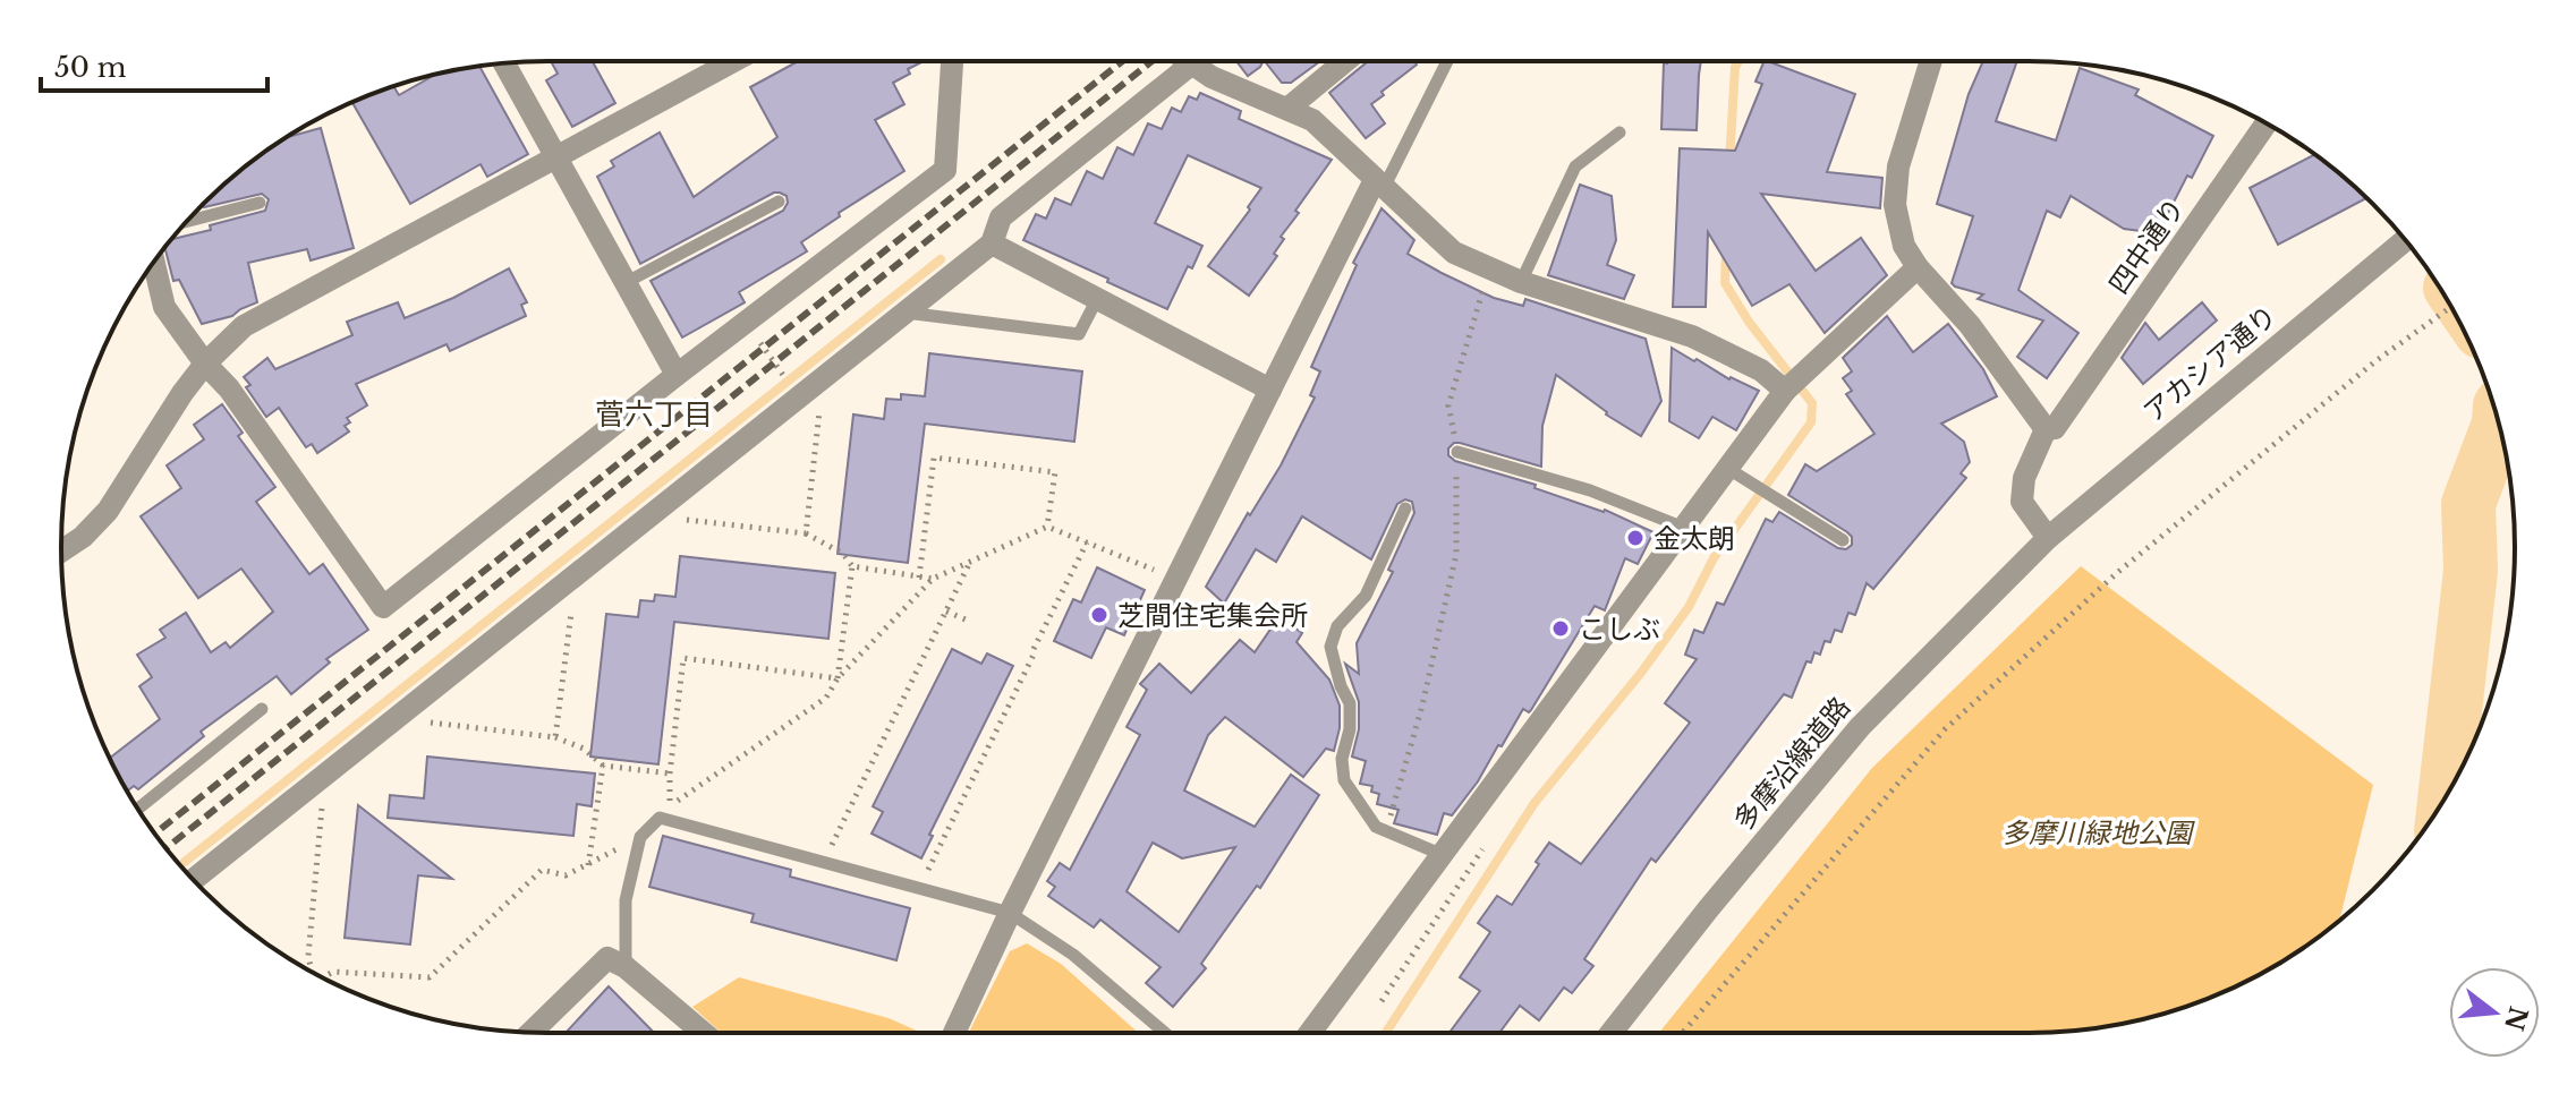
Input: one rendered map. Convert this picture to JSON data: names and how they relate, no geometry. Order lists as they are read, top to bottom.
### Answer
{
  "streets": {
    "street": ["四中通り", "アカシア通り", "多摩沿線道路"]
  },
  "crossings": [
    ["アカシア通り", "多摩沿線道路"]
  ],
  "districts": ["菅六丁目"],
  "parks": ["多摩川緑地公園"],
  "places": ["金太朗", "芝間住宅集会所", "こしぶ"],
  "scale_bar": "50 m",
  "north": "right"
}
